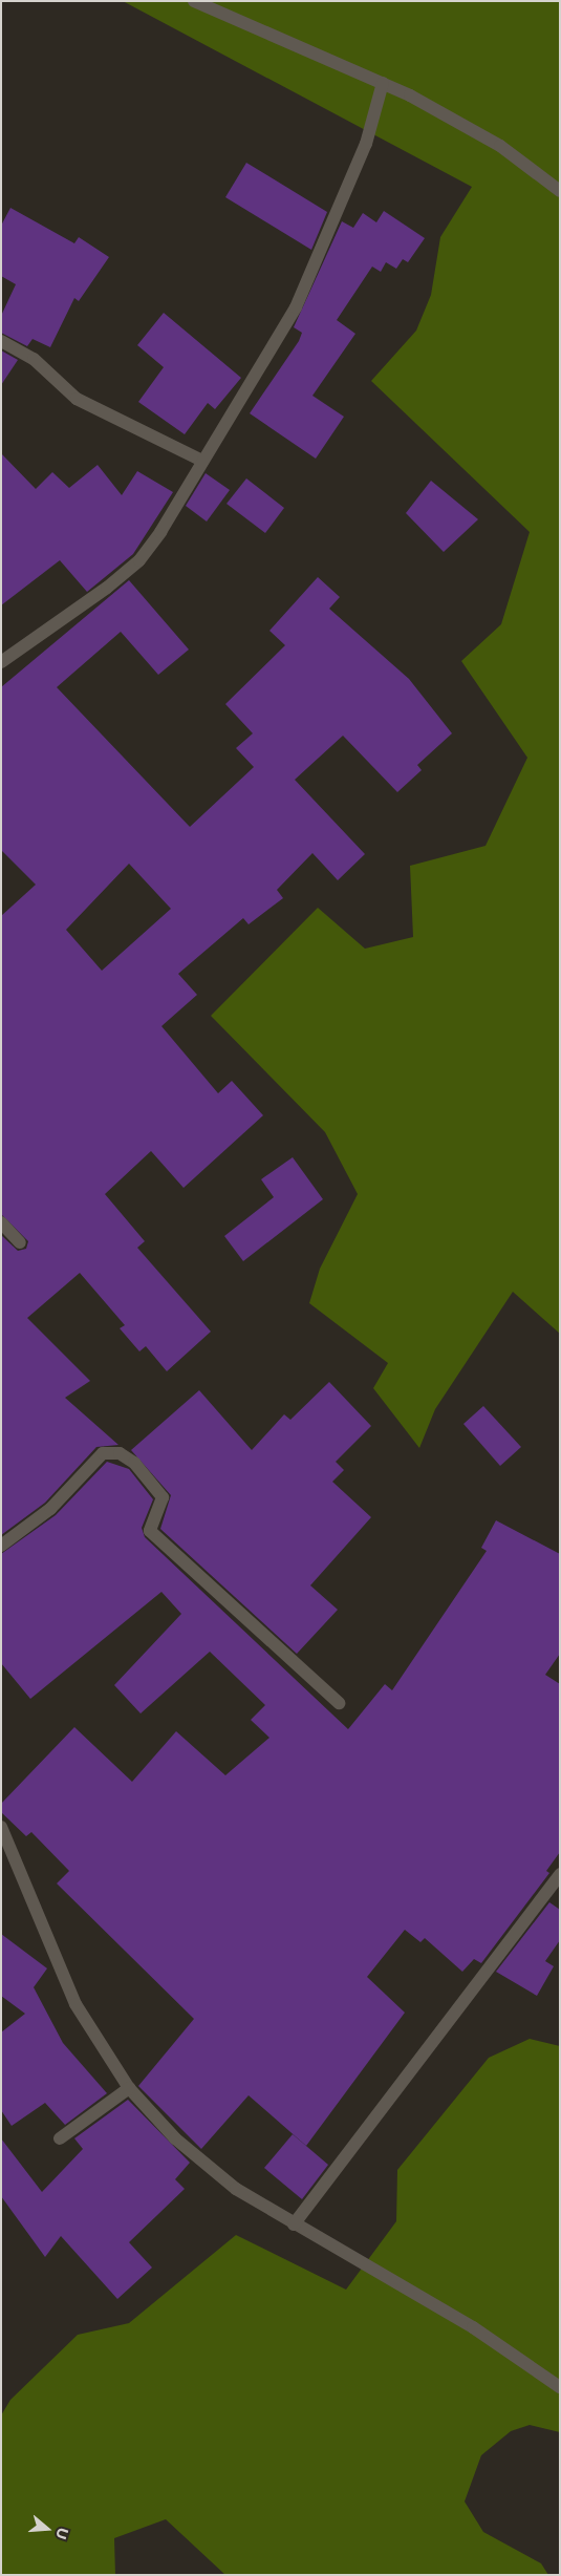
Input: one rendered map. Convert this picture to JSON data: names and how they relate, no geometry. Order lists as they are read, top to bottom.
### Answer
{
  "north": "right"
}
